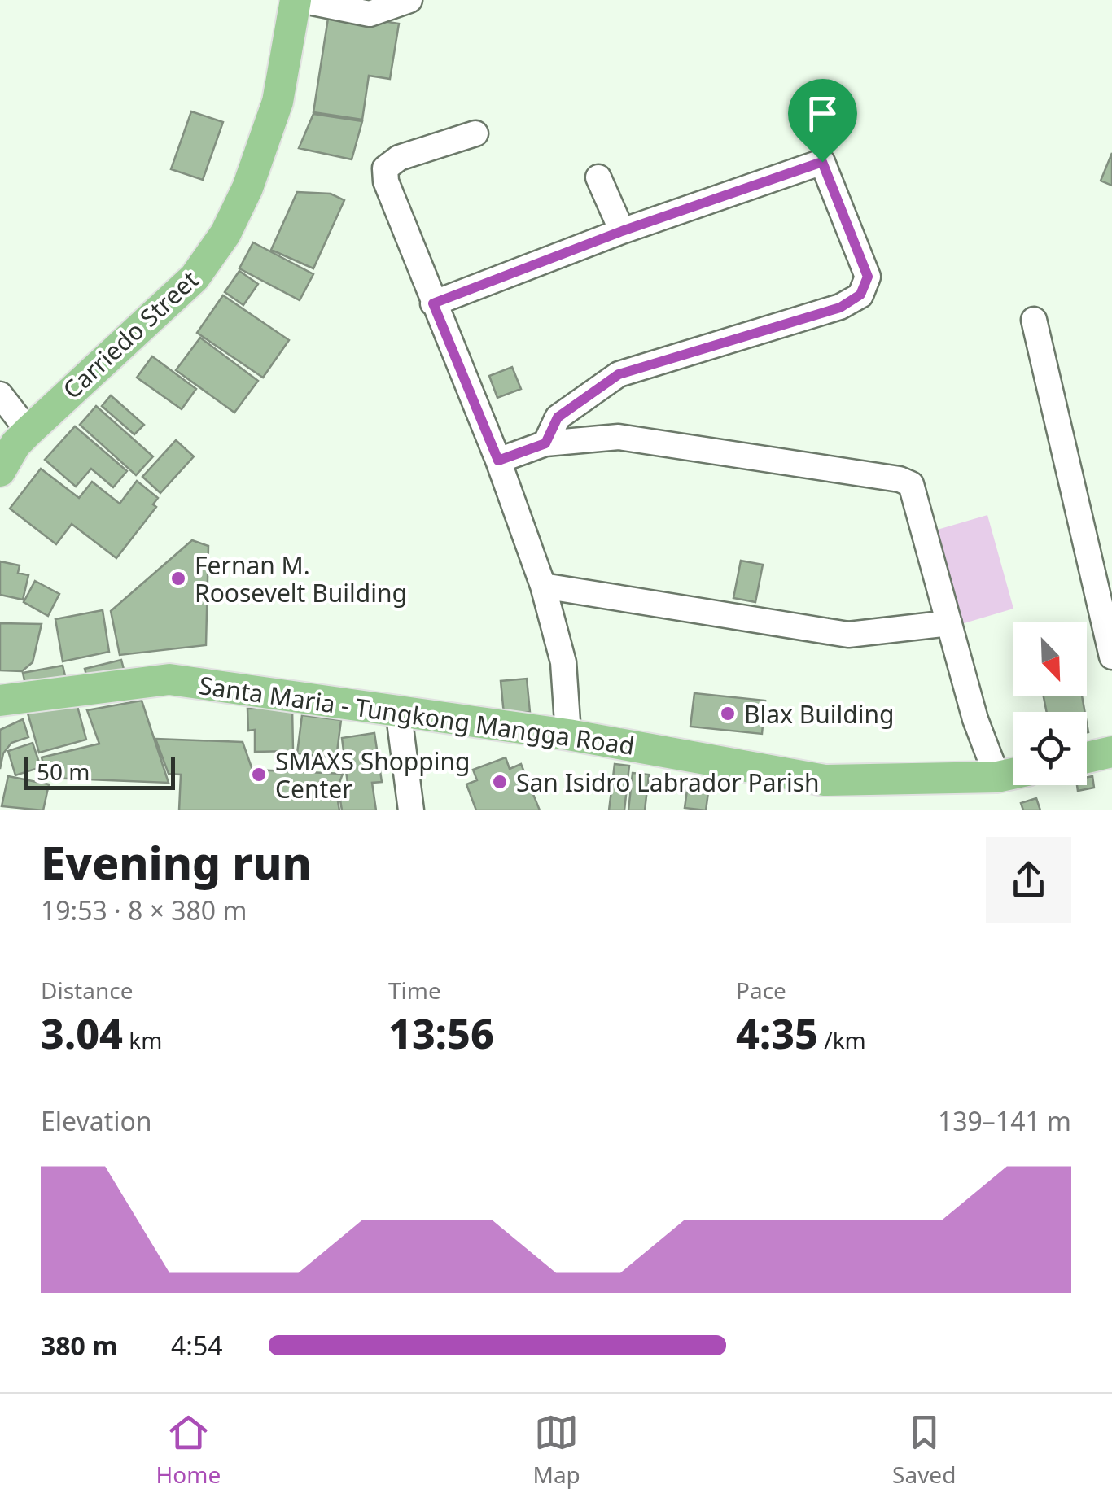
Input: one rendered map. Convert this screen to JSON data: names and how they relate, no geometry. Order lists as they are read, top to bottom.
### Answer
{
  "streets": {
    "main road": ["Carriedo Street", "Santa Maria - Tungkong Mangga Road"]
  },
  "places": [
    "Fernan M. Roosevelt Building",
    "Blax Building",
    "SMAXS Shopping Center",
    "San Isidro Labrador Parish"
  ],
  "scale_bar": "50 m",
  "north": "bottom right",
  "page": {
    "scale": "50 m",
    "heading": ["Evening run", "19:53 · 8 × 380 m"],
    "stats": [
      ["Distance", "3.04 km"],
      ["Time", "13:56"],
      ["Pace", "4:35 /km"]
    ],
    "chart": ["Elevation", "139–141 m"],
    "list": [
      {
        "name": "380 m",
        "note": "4:54"
      }
    ],
    "tabs": ["Home", "Map", "Saved"]
  }
}
